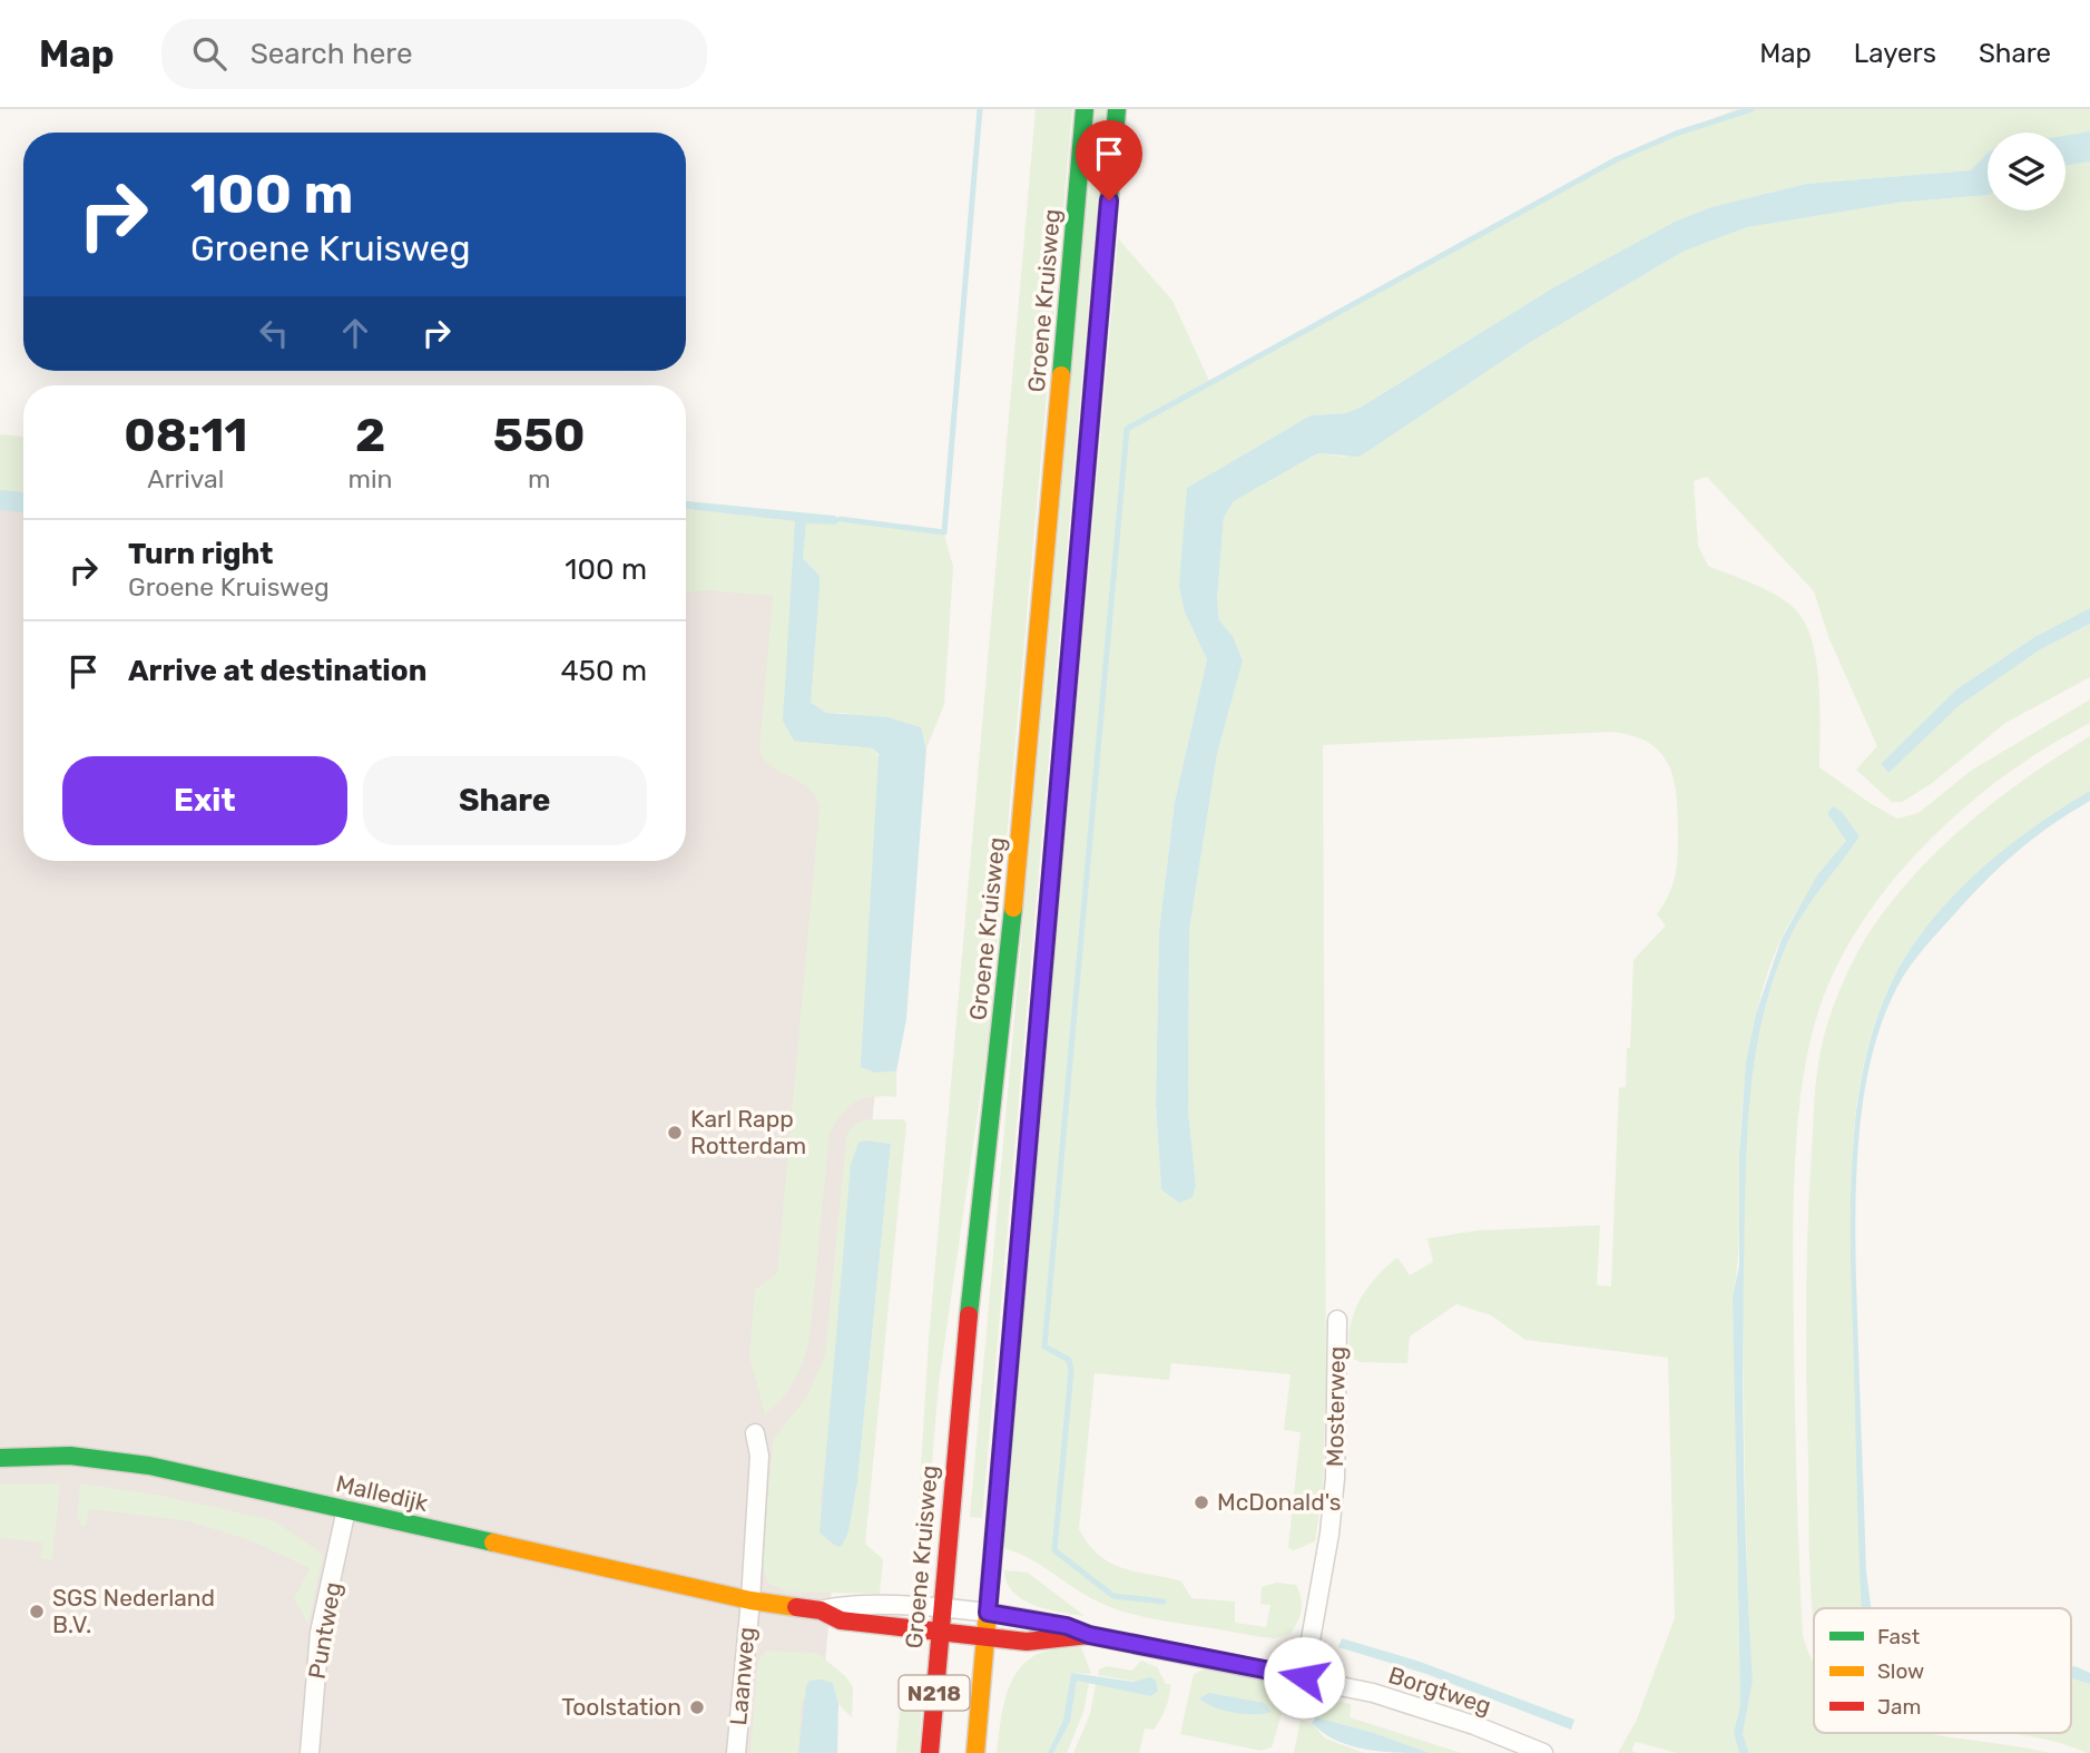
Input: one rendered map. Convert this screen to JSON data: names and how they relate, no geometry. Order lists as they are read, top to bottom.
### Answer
{
  "streets": {
    "main road": [
      "Groene Kruisweg",
      "Malledijk",
      "Borgtweg",
      "N218"
    ],
    "street": ["Mosterweg", "Puntweg", "Laanweg"]
  },
  "crossings": [
    ["Groene Kruisweg", "Malledijk"],
    ["Mosterweg", "Borgtweg"],
    ["Malledijk", "Puntweg"],
    ["Malledijk", "Laanweg"],
    ["Malledijk", "Borgtweg"],
    ["Malledijk", "N218"],
    ["Borgtweg", "N218"]
  ],
  "places": [
    "Karl Rapp Rotterdam",
    "McDonald's",
    "SGS Nederland B.V.",
    "Toolstation"
  ],
  "legend": ["Fast", "Slow", "Jam"],
  "page": {
    "header": "Map",
    "search": "Search here",
    "nav": ["Map", "Layers", "Share"],
    "turn": ["100 m", "Groene Kruisweg"],
    "eta": [
      "08:11",
      "Arrival",
      "2",
      "min",
      "550",
      "m"
    ],
    "list": [
      {
        "name": "Turn right",
        "note": "Groene Kruisweg",
        "value": "100 m"
      },
      {
        "name": "Arrive at destination",
        "value": "450 m"
      }
    ],
    "buttons": ["Exit", "Share"]
  }
}
